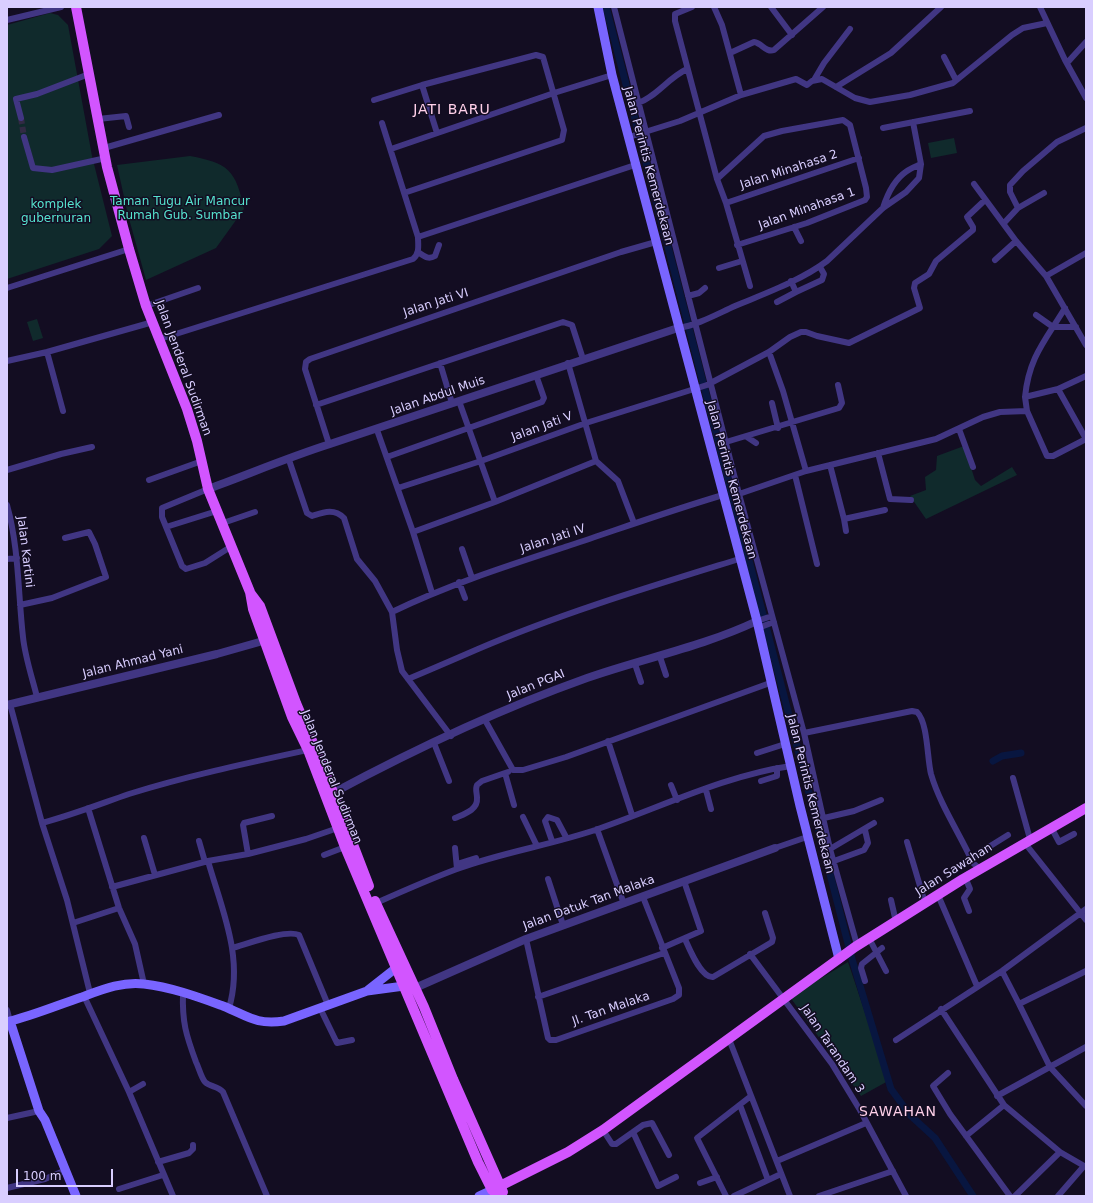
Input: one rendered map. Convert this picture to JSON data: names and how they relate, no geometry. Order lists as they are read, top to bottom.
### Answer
{
  "streets": {
    "main road": ["Jalan Perintis Kemerdekaan", "Jalan Jenderal Sudirman", "Jalan Sawahan"],
    "street": [
      "Jalan Minahasa 2",
      "Jalan Minahasa 1",
      "Jalan Jati VI",
      "Jalan Abdul Muis",
      "Jalan Jati V",
      "Jalan Jati IV",
      "Jalan Kartini",
      "Jalan Ahmad Yani",
      "Jalan PGAI",
      "Jalan Datuk Tan Malaka",
      "Jl. Tan Malaka",
      "Jalan Tarandam 3"
    ]
  },
  "crossings": [
    ["Jalan Perintis Kemerdekaan", "Jalan Jati VI"],
    ["Jalan Perintis Kemerdekaan", "Jalan Abdul Muis"],
    ["Jalan Perintis Kemerdekaan", "Jalan Jati V"],
    ["Jalan Perintis Kemerdekaan", "Jalan Jati IV"],
    ["Jalan Perintis Kemerdekaan", "Jalan PGAI"],
    ["Jalan Perintis Kemerdekaan", "Jalan Sawahan"],
    ["Jalan Minahasa 2", "Jalan Minahasa 1"],
    ["Jalan Jati VI", "Jalan Abdul Muis"],
    ["Jalan Jenderal Sudirman", "Jalan Abdul Muis"],
    ["Jalan Jenderal Sudirman", "Jalan Ahmad Yani"],
    ["Jalan Kartini", "Jalan Ahmad Yani"],
    ["Jalan Sawahan", "Jalan Tarandam 3"],
    ["Jalan Datuk Tan Malaka", "Jl. Tan Malaka"]
  ],
  "districts": ["JATI BARU", "SAWAHAN"],
  "parks": ["Taman Tugu Air Mancur Rumah Gub. Sumbar", "komplek gubernuran"],
  "scale_bar": "100 m"
}
